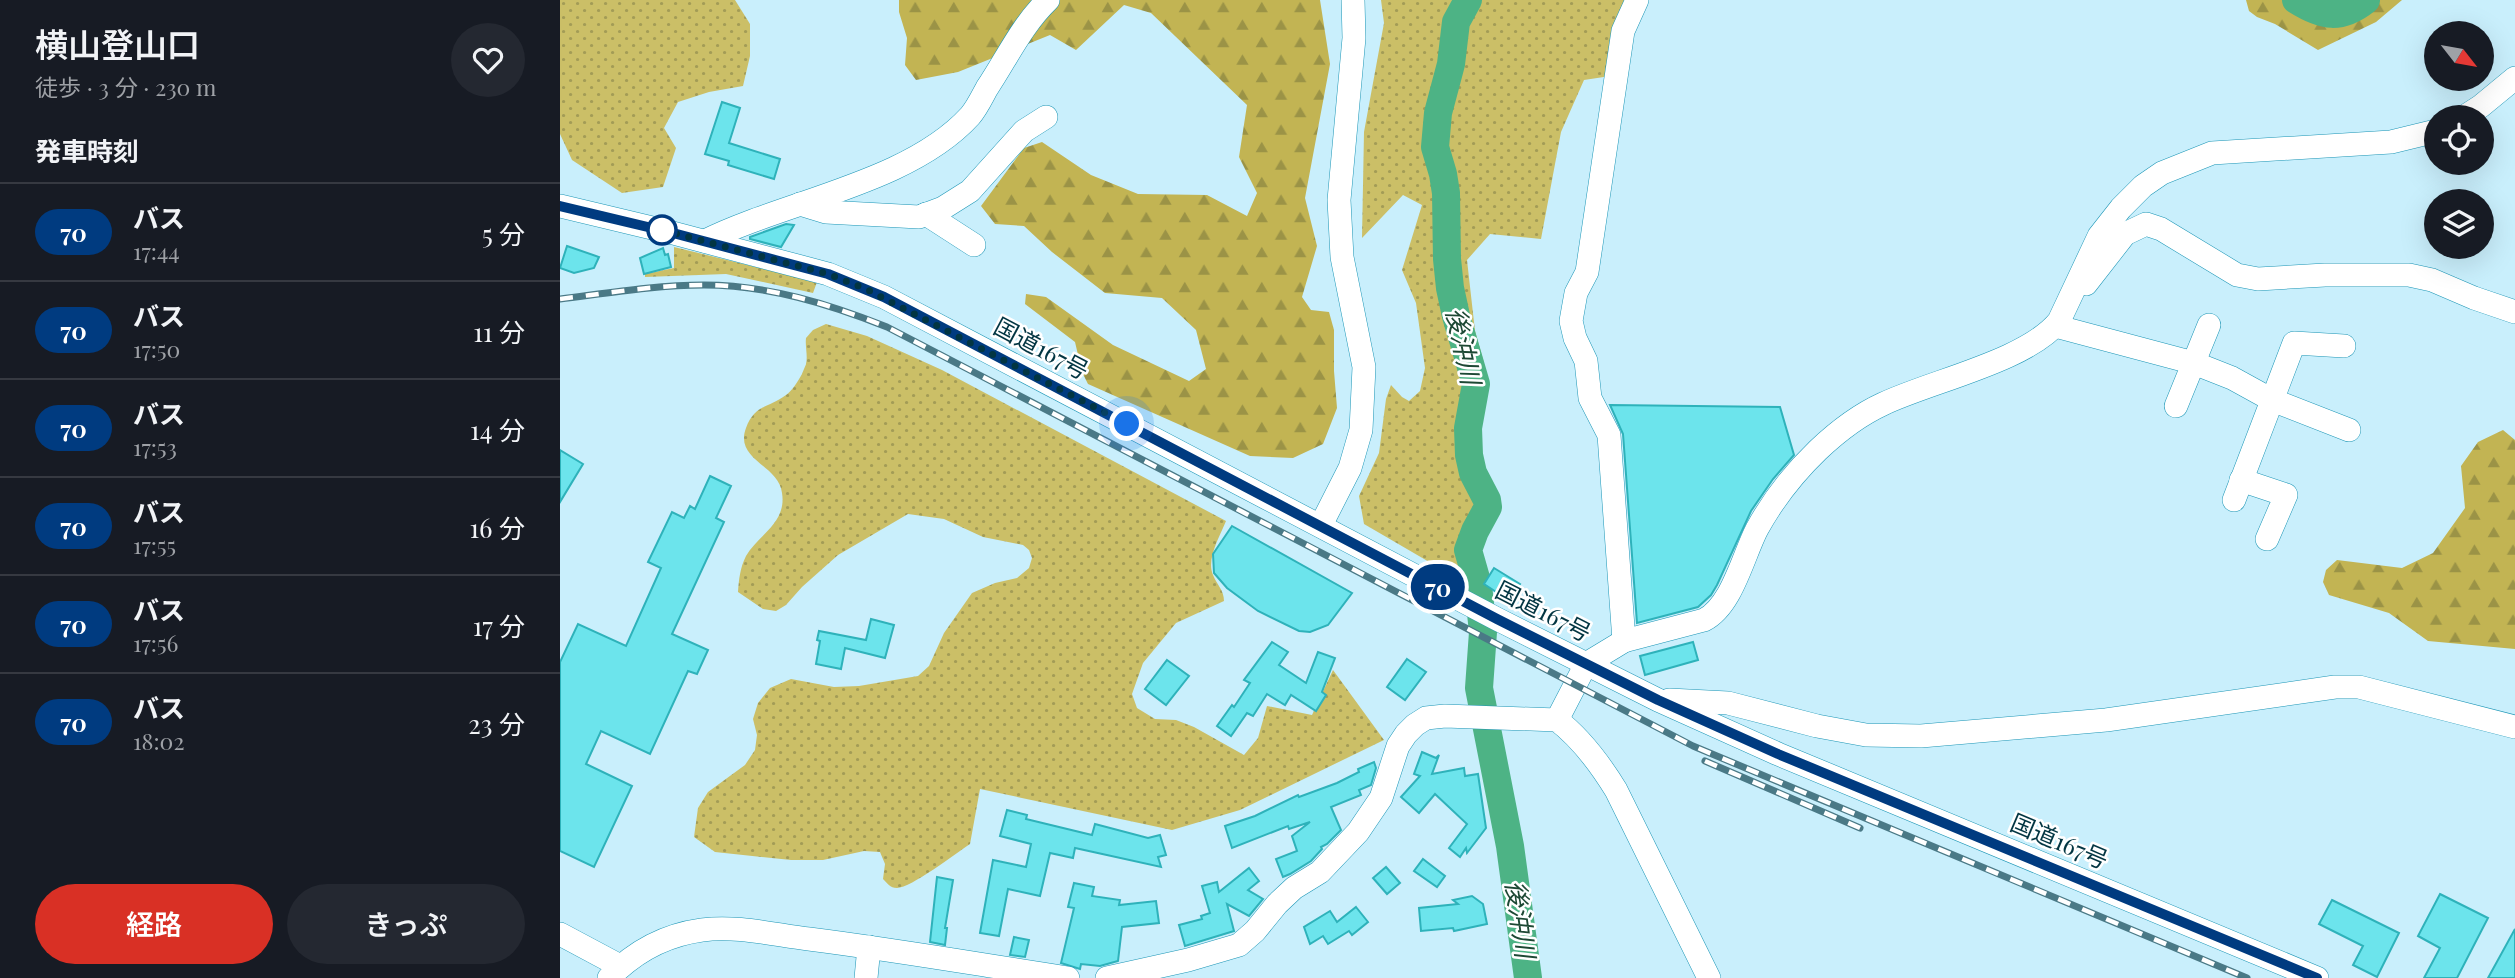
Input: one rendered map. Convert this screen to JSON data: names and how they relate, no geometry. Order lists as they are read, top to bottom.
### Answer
{
  "streets": {
    "street": ["国道167号"]
  },
  "water": ["後沖川"],
  "lines": ["bus line 70"],
  "north": "bottom right",
  "page": {
    "heading": [
      ["横山登山口", "徒歩 · 3 分 · 230 m"],
      "発車時刻"
    ],
    "on_map": "70",
    "list": [
      {
        "mark": "70",
        "name": "バス",
        "note": "17:44",
        "value": "5 分"
      },
      {
        "mark": "70",
        "name": "バス",
        "note": "17:50",
        "value": "11 分"
      },
      {
        "mark": "70",
        "name": "バス",
        "note": "17:53",
        "value": "14 分"
      },
      {
        "mark": "70",
        "name": "バス",
        "note": "17:55",
        "value": "16 分"
      },
      {
        "mark": "70",
        "name": "バス",
        "note": "17:56",
        "value": "17 分"
      },
      {
        "mark": "70",
        "name": "バス",
        "note": "18:02",
        "value": "23 分"
      }
    ],
    "buttons": ["経路", "きっぷ"]
  }
}
